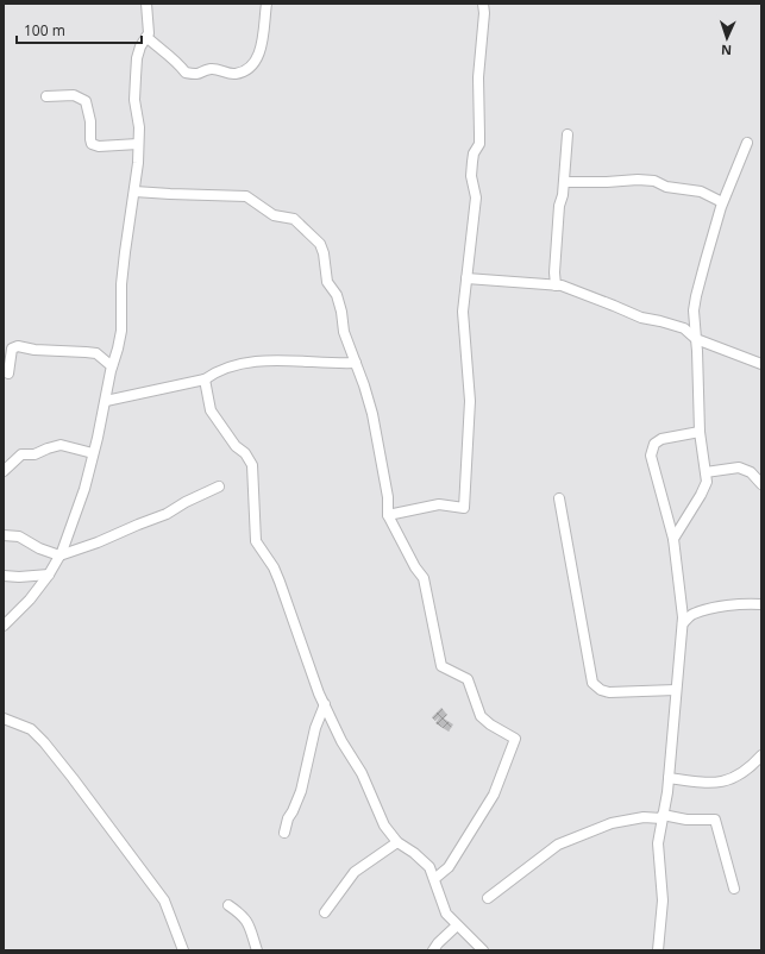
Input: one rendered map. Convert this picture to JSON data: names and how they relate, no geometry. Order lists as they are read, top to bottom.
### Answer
{
  "scale_bar": "100 m",
  "north": "bottom"
}
